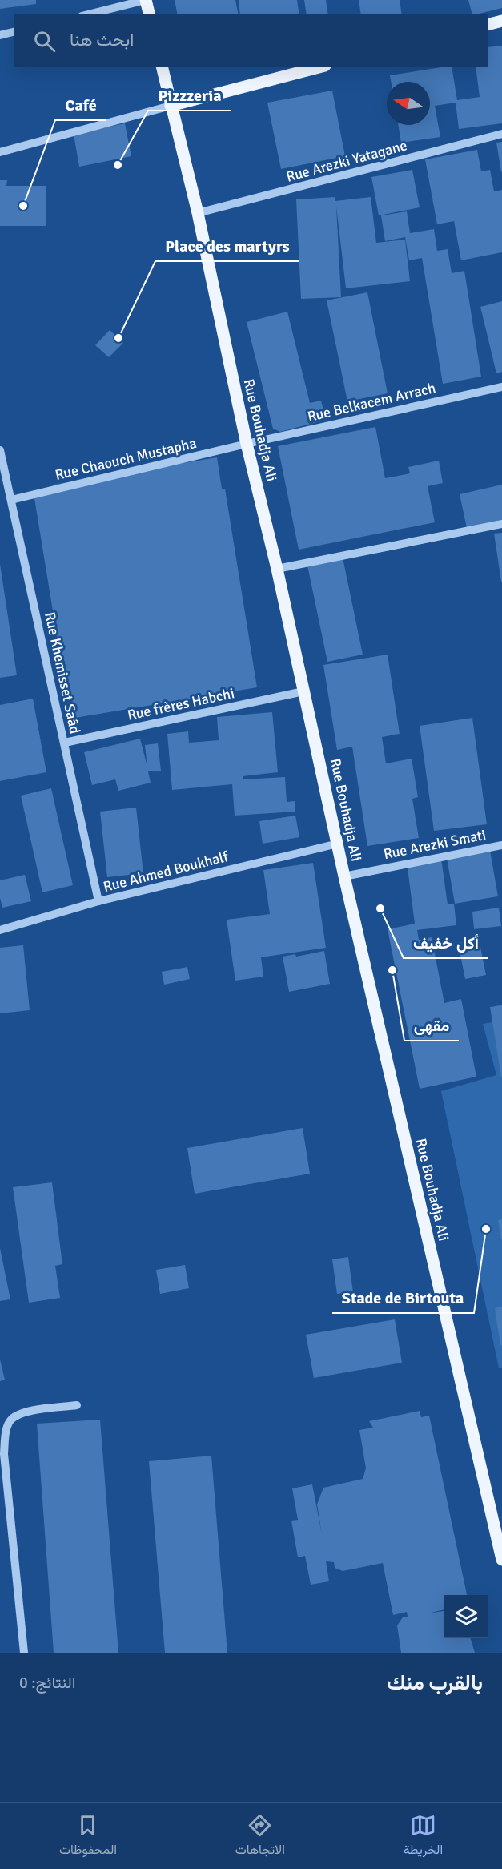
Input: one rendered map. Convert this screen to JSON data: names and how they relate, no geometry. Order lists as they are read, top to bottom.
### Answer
{
  "streets": {
    "main road": ["Rue Bouhadja Ali"],
    "street": [
      "Rue Arezki Yatagane",
      "Rue Belkacem Arrach",
      "Rue Chaouch Mustapha",
      "Rue Khemisset Saâd",
      "Rue frères Habchi",
      "Rue Arezki Smati",
      "Rue Ahmed Boukhalf"
    ]
  },
  "crossings": [
    ["Rue Arezki Yatagane", "Rue Bouhadja Ali"],
    ["Rue Belkacem Arrach", "Rue Bouhadja Ali"],
    ["Rue Belkacem Arrach", "Rue Chaouch Mustapha"],
    ["Rue Bouhadja Ali", "Rue Chaouch Mustapha"],
    ["Rue Bouhadja Ali", "Rue frères Habchi"],
    ["Rue Bouhadja Ali", "Rue Arezki Smati"],
    ["Rue Bouhadja Ali", "Rue Ahmed Boukhalf"],
    ["Rue Chaouch Mustapha", "Rue Khemisset Saâd"],
    ["Rue Khemisset Saâd", "Rue frères Habchi"],
    ["Rue Khemisset Saâd", "Rue Ahmed Boukhalf"]
  ],
  "places": [
    "Pizzzeria",
    "Café",
    "Place des martyrs",
    "أكل خفيف",
    "مقهى",
    "Stade de Birtouta"
  ],
  "north": "left",
  "page": {
    "search": "ابحث هنا",
    "heading": ["بالقرب منك", "النتائج: 0"],
    "nav": ["الخريطة", "الاتجاهات", "المحفوظات"]
  }
}
